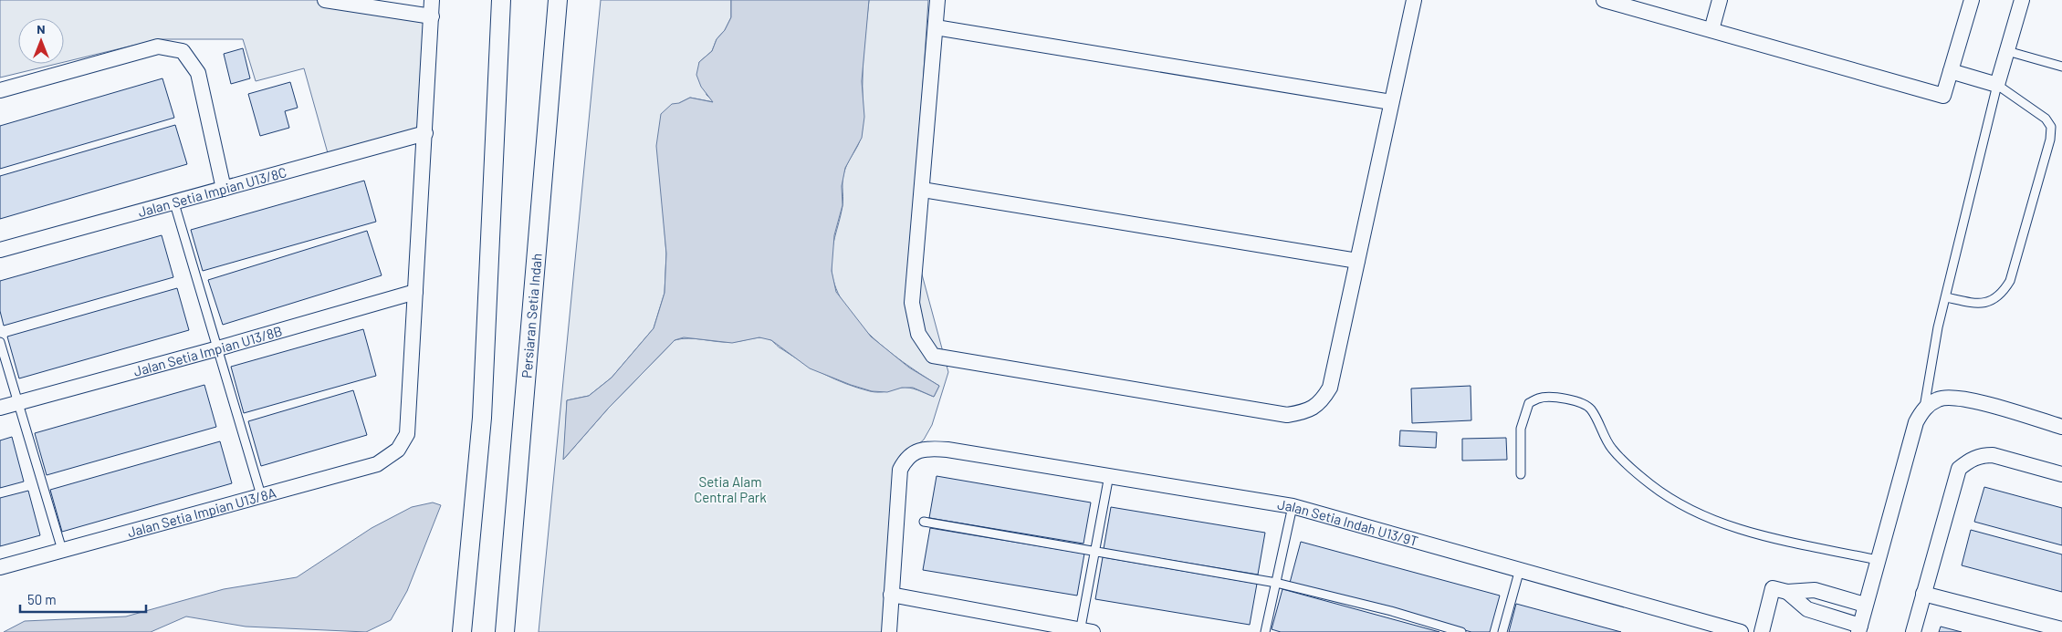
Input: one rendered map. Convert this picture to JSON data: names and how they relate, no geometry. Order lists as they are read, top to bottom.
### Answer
{
  "streets": {
    "street": [
      "Jalan Setia Impian U13/8C",
      "Persiaran Setia Indah",
      "Jalan Setia Impian U13/8B",
      "Jalan Setia Impian U13/8A",
      "Jalan Setia Indah U13/9T"
    ]
  },
  "crossings": [
    ["Jalan Setia Impian U13/8B", "Jalan Setia Impian U13/8A"]
  ],
  "parks": ["Setia Alam Central Park"],
  "scale_bar": "50 m",
  "north": "top"
}
